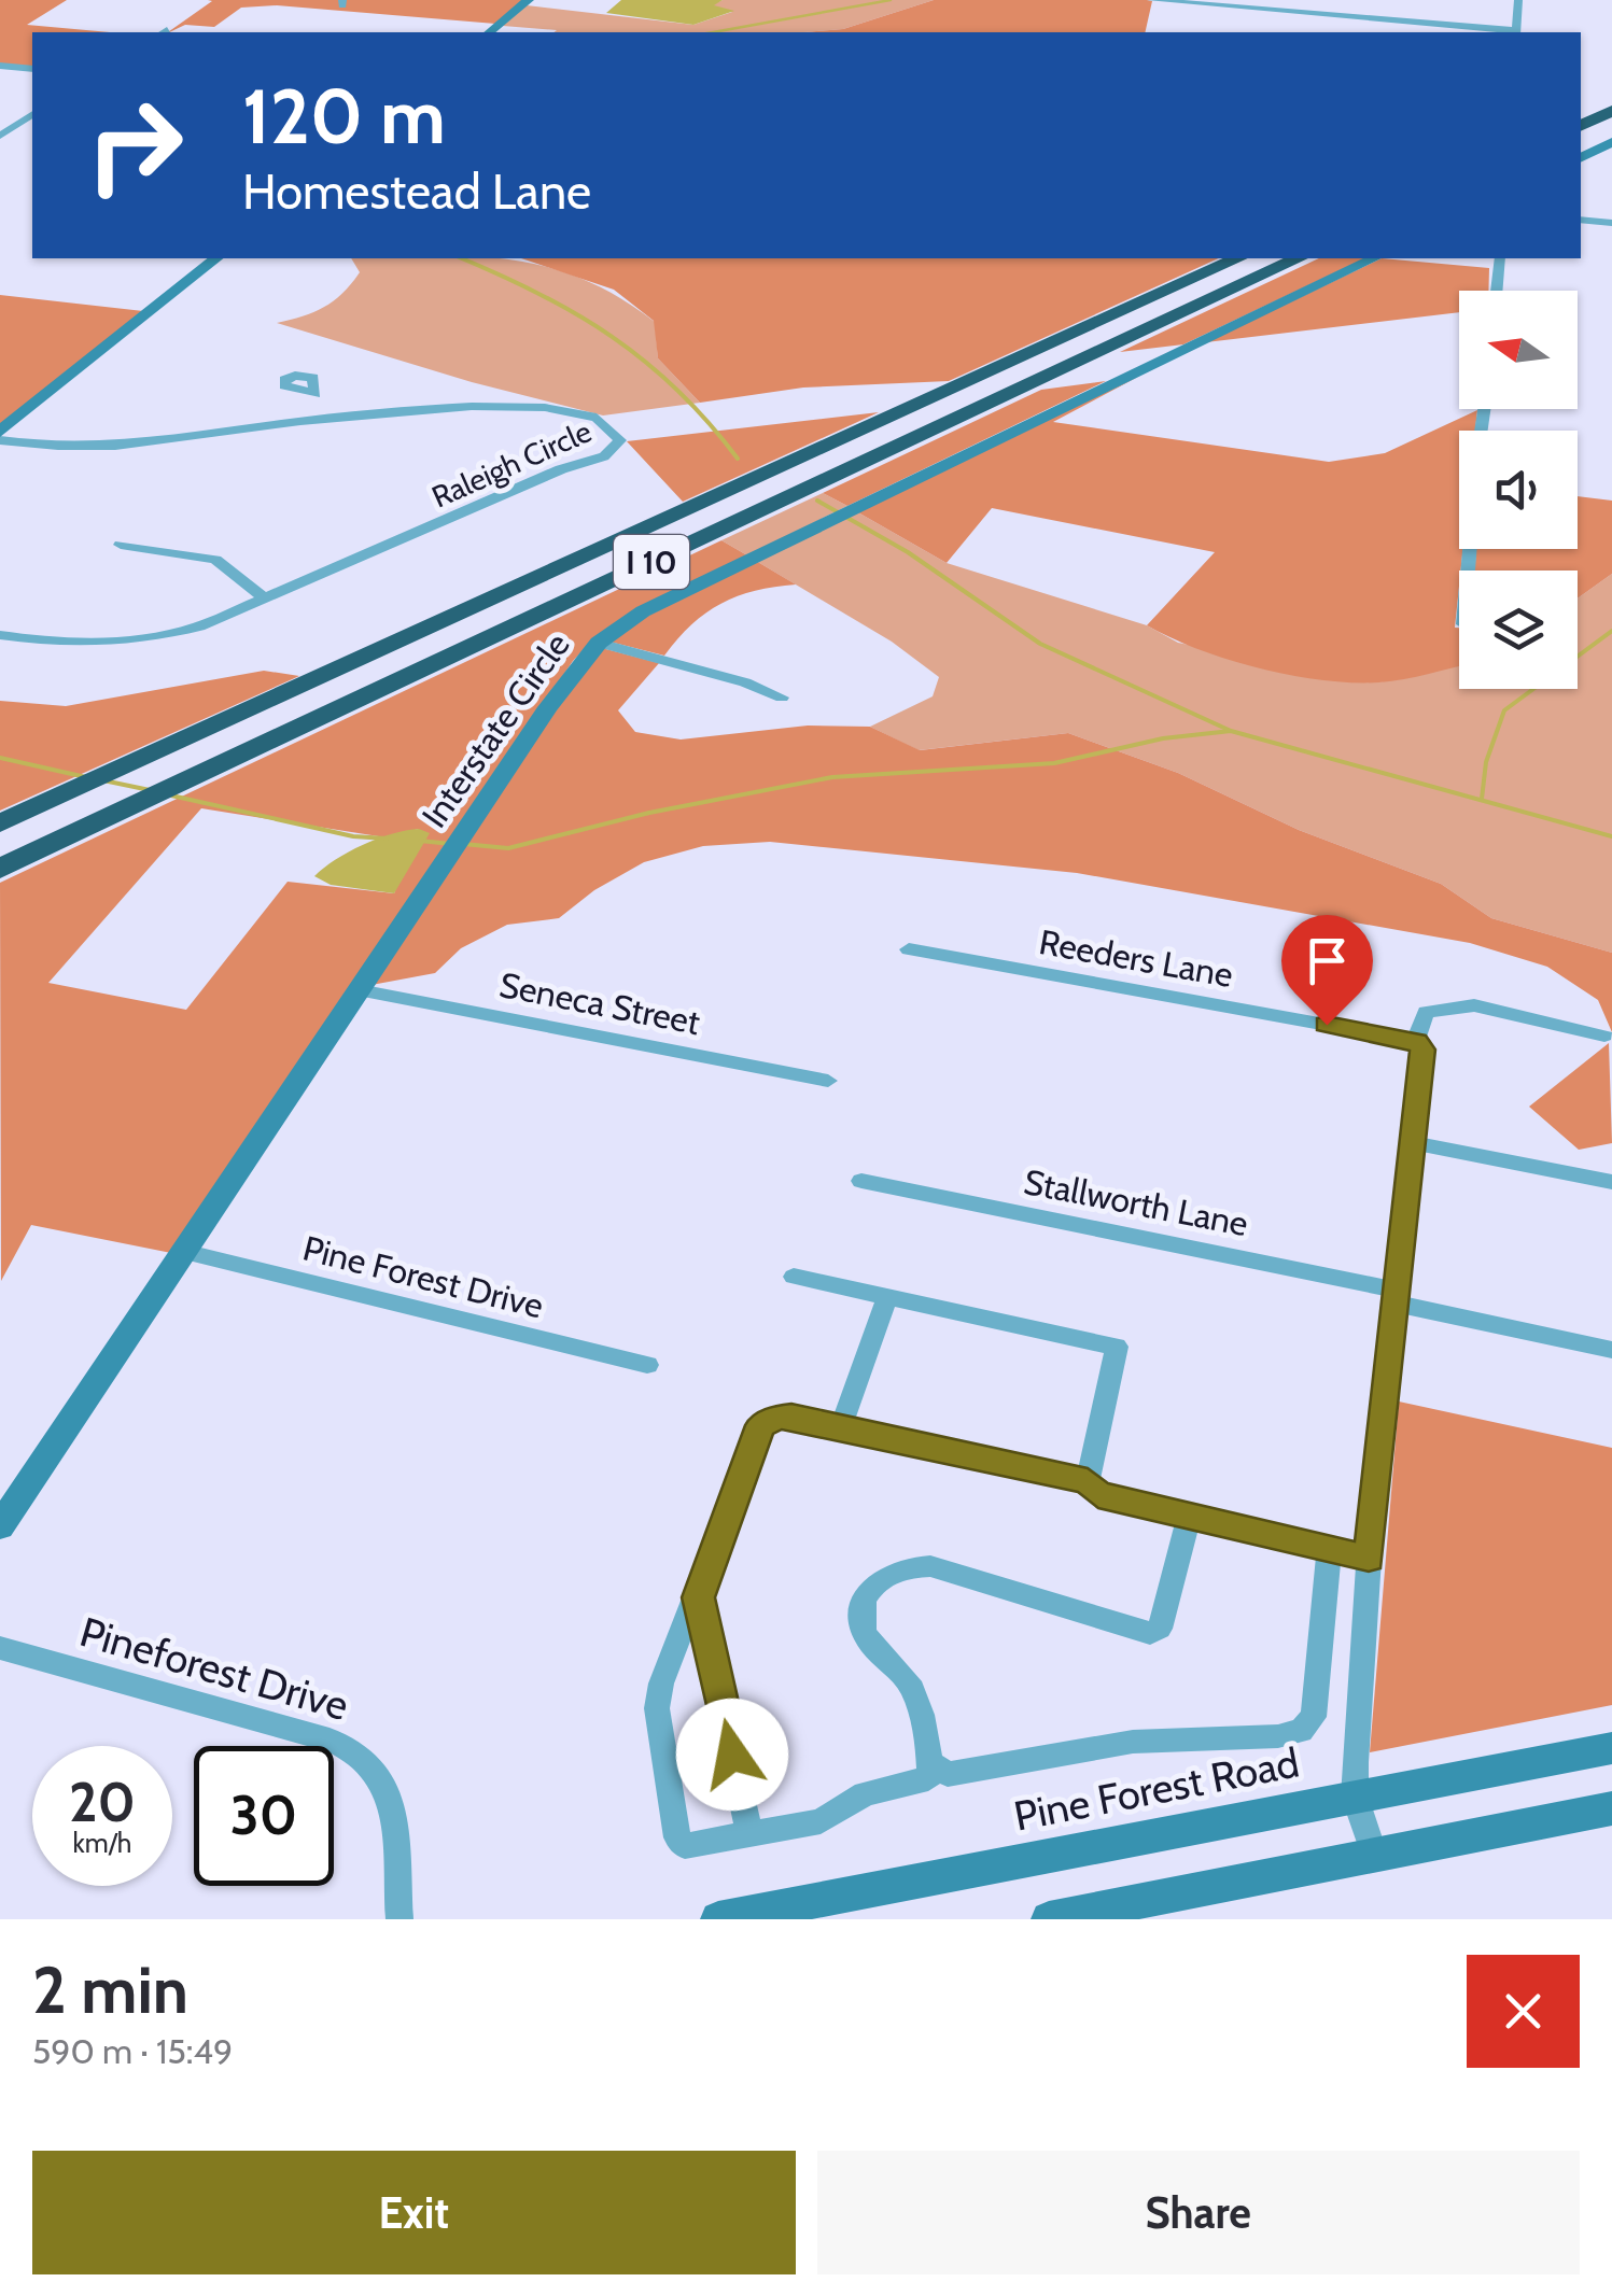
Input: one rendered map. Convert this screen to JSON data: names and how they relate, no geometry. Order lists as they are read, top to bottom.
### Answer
{
  "streets": {
    "highway": ["I 10"],
    "street": [
      "Raleigh Circle",
      "Interstate Circle",
      "Reeders Lane",
      "Seneca Street",
      "Stallworth Lane",
      "Pine Forest Drive",
      "Pineforest Drive",
      "Pine Forest Road"
    ]
  },
  "crossings": [
    ["Interstate Circle", "Seneca Street"],
    ["Interstate Circle", "Pine Forest Drive"]
  ],
  "north": "left",
  "page": {
    "turn": ["120 m", "Homestead Lane"],
    "speed": "20 km/h",
    "limit": "30",
    "heading": ["2 min", "590 m · 15:49"],
    "buttons": ["Exit", "Share"]
  }
}
